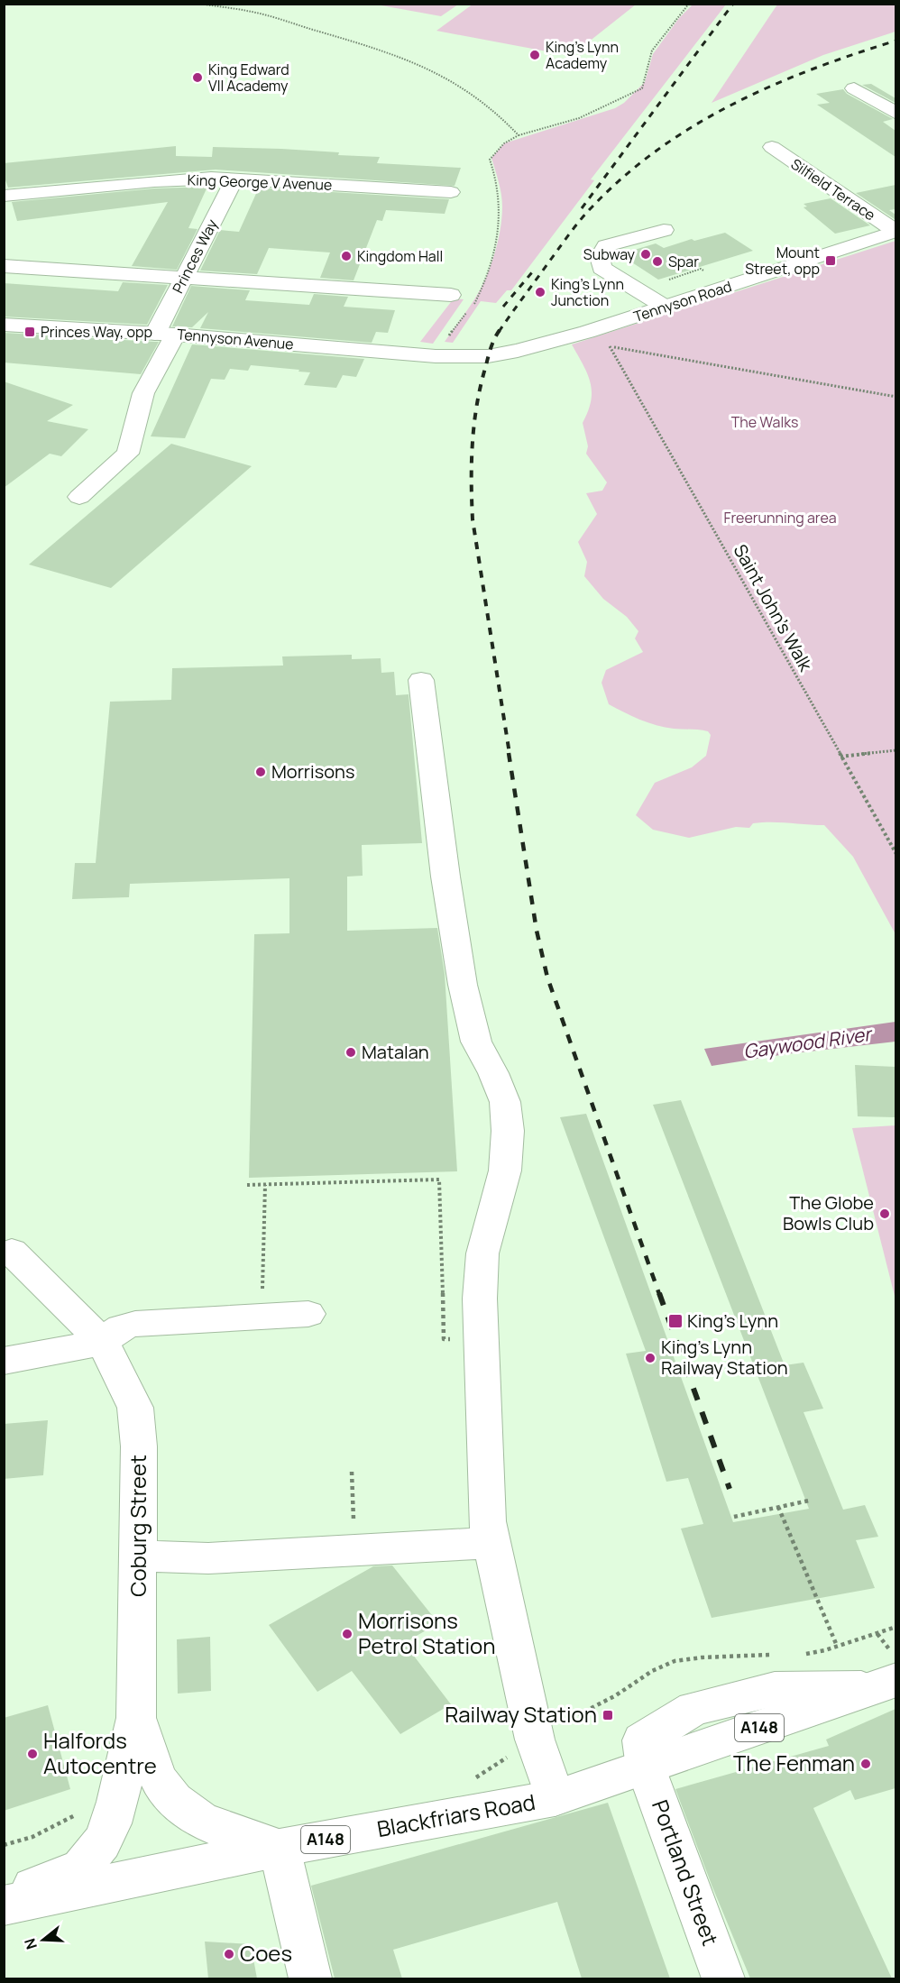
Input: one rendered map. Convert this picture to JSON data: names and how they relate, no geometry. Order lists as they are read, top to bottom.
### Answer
{
  "streets": {
    "street": [
      "King George V Avenue",
      "Silfield Terrace",
      "Princes Way",
      "Tennyson Road",
      "Tennyson Avenue",
      "Coburg Street",
      "A148",
      "Blackfriars Road",
      "Portland Street"
    ],
    "path": ["Saint John's Walk"]
  },
  "crossings": [
    ["King George V Avenue", "Princes Way"],
    ["Silfield Terrace", "Tennyson Road"],
    ["Princes Way", "Tennyson Avenue"],
    ["Tennyson Road", "Tennyson Avenue"],
    ["Coburg Street", "Blackfriars Road"],
    ["Blackfriars Road", "Portland Street"]
  ],
  "water": ["Gaywood River"],
  "parks": ["The Walks", "Freerunning area"],
  "places": {
    "other": [
      "King's Lynn Academy",
      "King Edward VII Academy",
      "Subway",
      "Kingdom Hall",
      "Spar",
      "King's Lynn Junction",
      "Morrisons",
      "Matalan",
      "The Globe Bowls Club",
      "King's Lynn Railway Station",
      "Morrisons Petrol Station",
      "Halfords Autocentre",
      "The Fenman",
      "Coes"
    ],
    "transit": [
      "Mount Street, opp",
      "Princes Way, opp",
      "King's Lynn",
      "Railway Station"
    ]
  },
  "north": "left"
}
